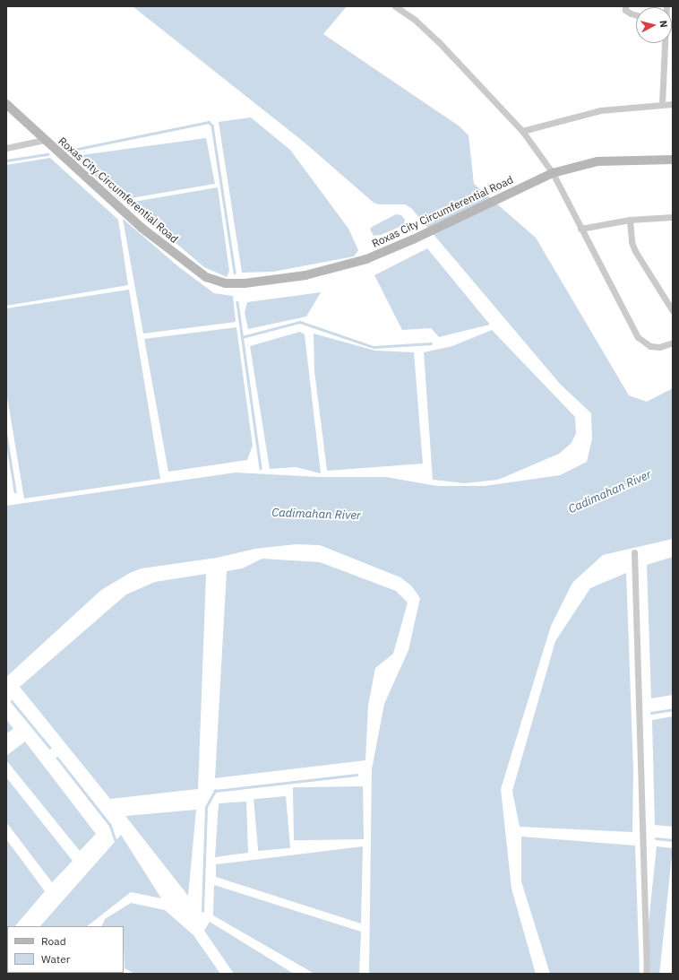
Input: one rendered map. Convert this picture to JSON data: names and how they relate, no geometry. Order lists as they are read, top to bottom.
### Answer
{
  "streets": {
    "main road": ["Roxas City Circumferential Road"]
  },
  "water": ["Cadimahan River"],
  "legend": ["Road", "Water"],
  "north": "right"
}
